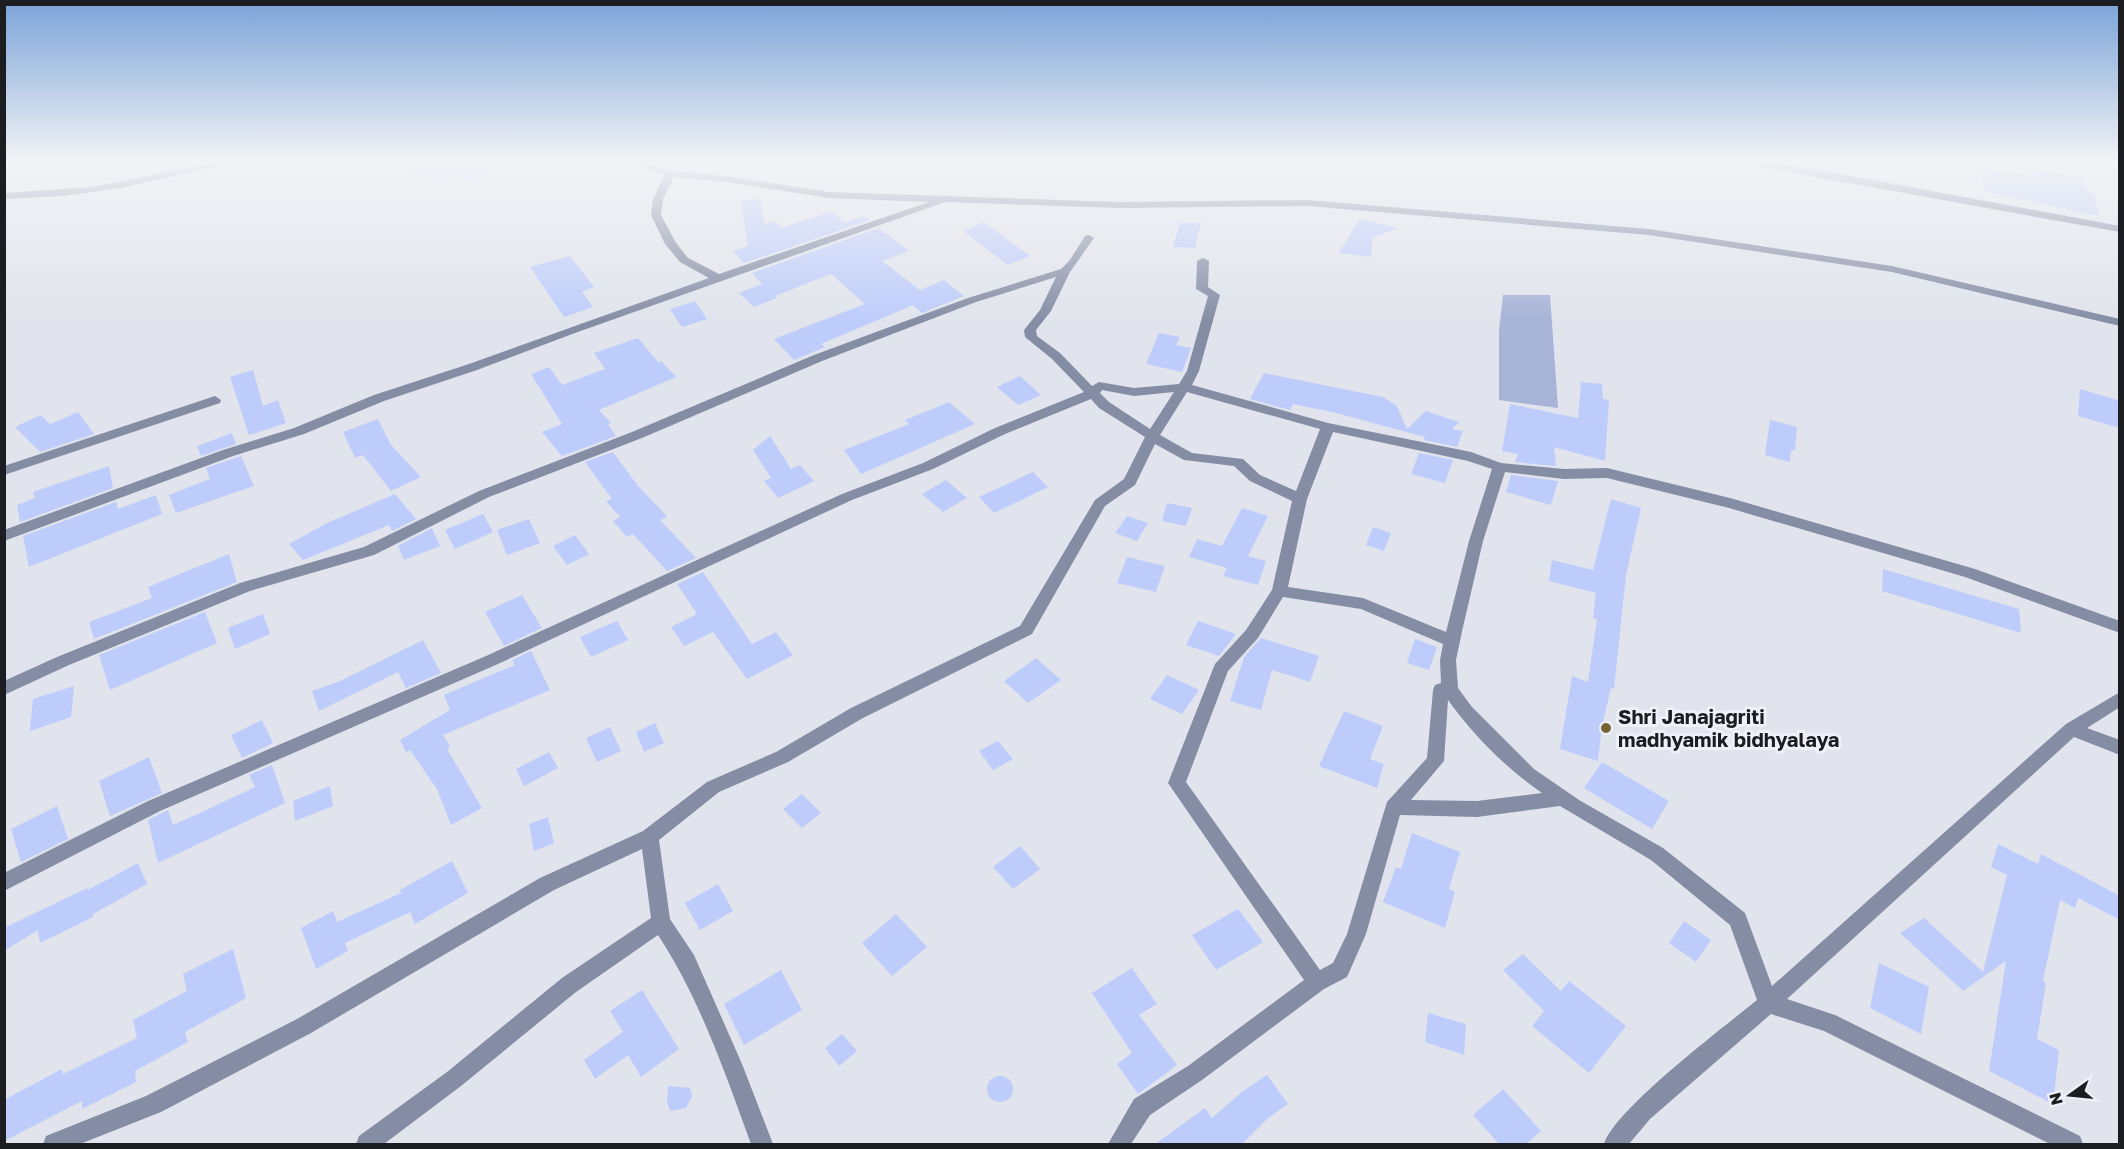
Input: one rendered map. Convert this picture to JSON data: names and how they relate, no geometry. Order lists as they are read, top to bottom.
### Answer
{
  "places": ["Shri Janajagriti madhyamik bidhyalaya"],
  "north": "left"
}
